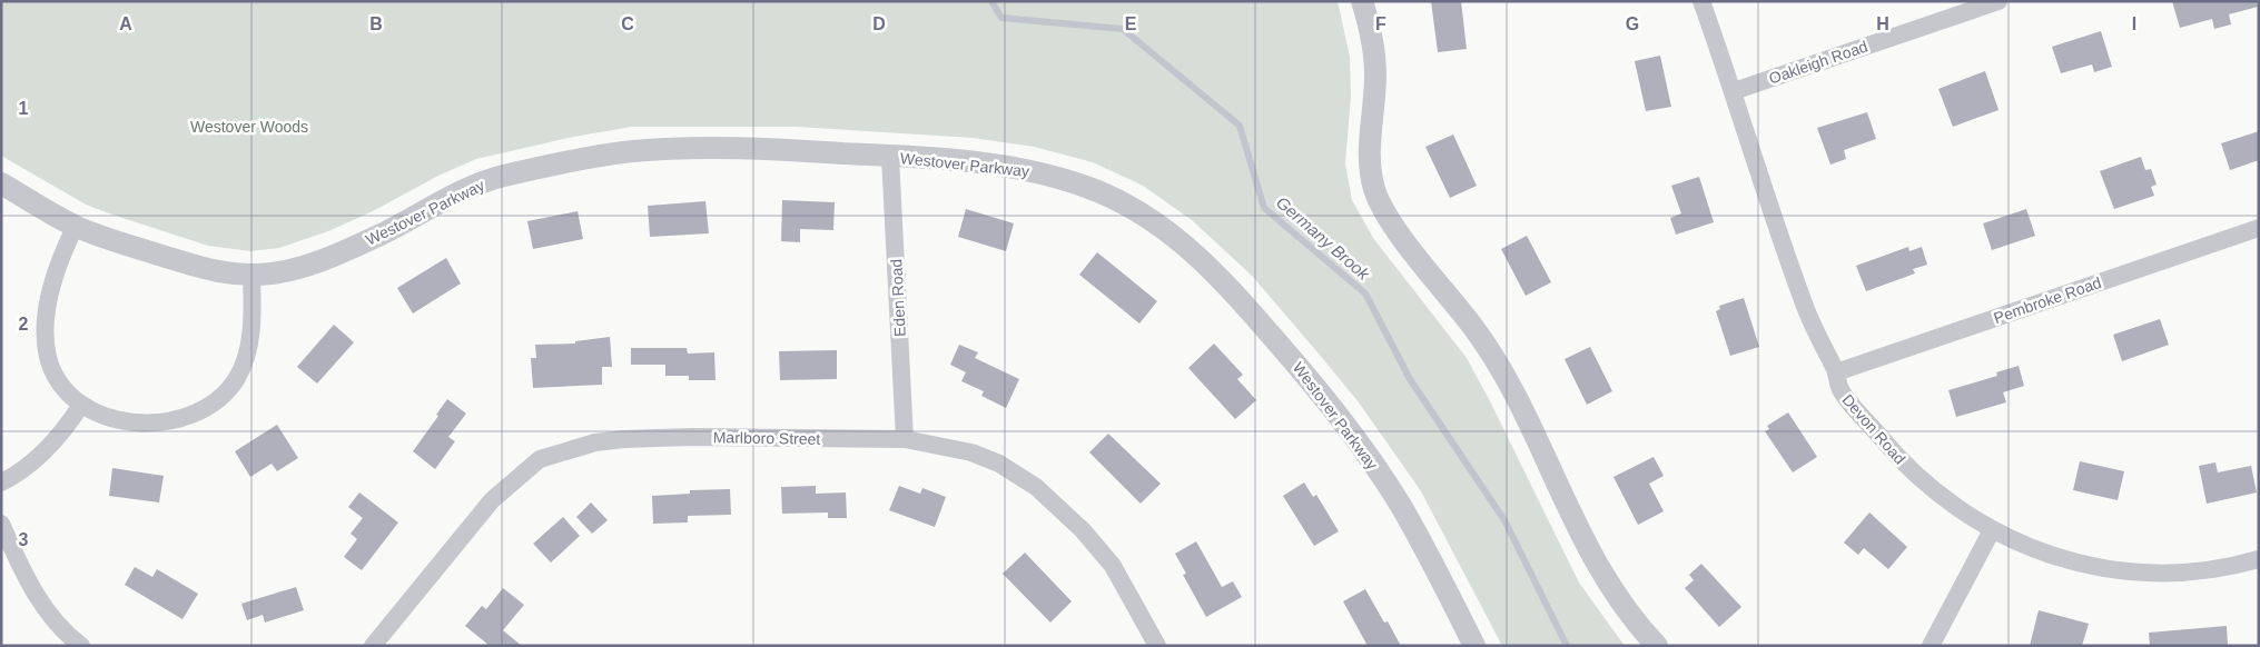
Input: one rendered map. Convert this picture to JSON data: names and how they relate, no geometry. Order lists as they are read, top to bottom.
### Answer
{
  "streets": {
    "street": [
      "Oakleigh Road",
      "Westover Parkway",
      "Eden Road",
      "Pembroke Road",
      "Devon Road",
      "Marlboro Street"
    ]
  },
  "crossings": [
    ["Oakleigh Road", "Devon Road"],
    ["Westover Parkway", "Eden Road"],
    ["Eden Road", "Marlboro Street"],
    ["Pembroke Road", "Devon Road"]
  ],
  "water": ["Germany Brook"],
  "parks": ["Westover Woods"],
  "grid": {
    "columns": [
      "A",
      "B",
      "C",
      "D",
      "E",
      "F",
      "G",
      "H",
      "I"
    ],
    "rows": ["1", "2", "3"]
  }
}
